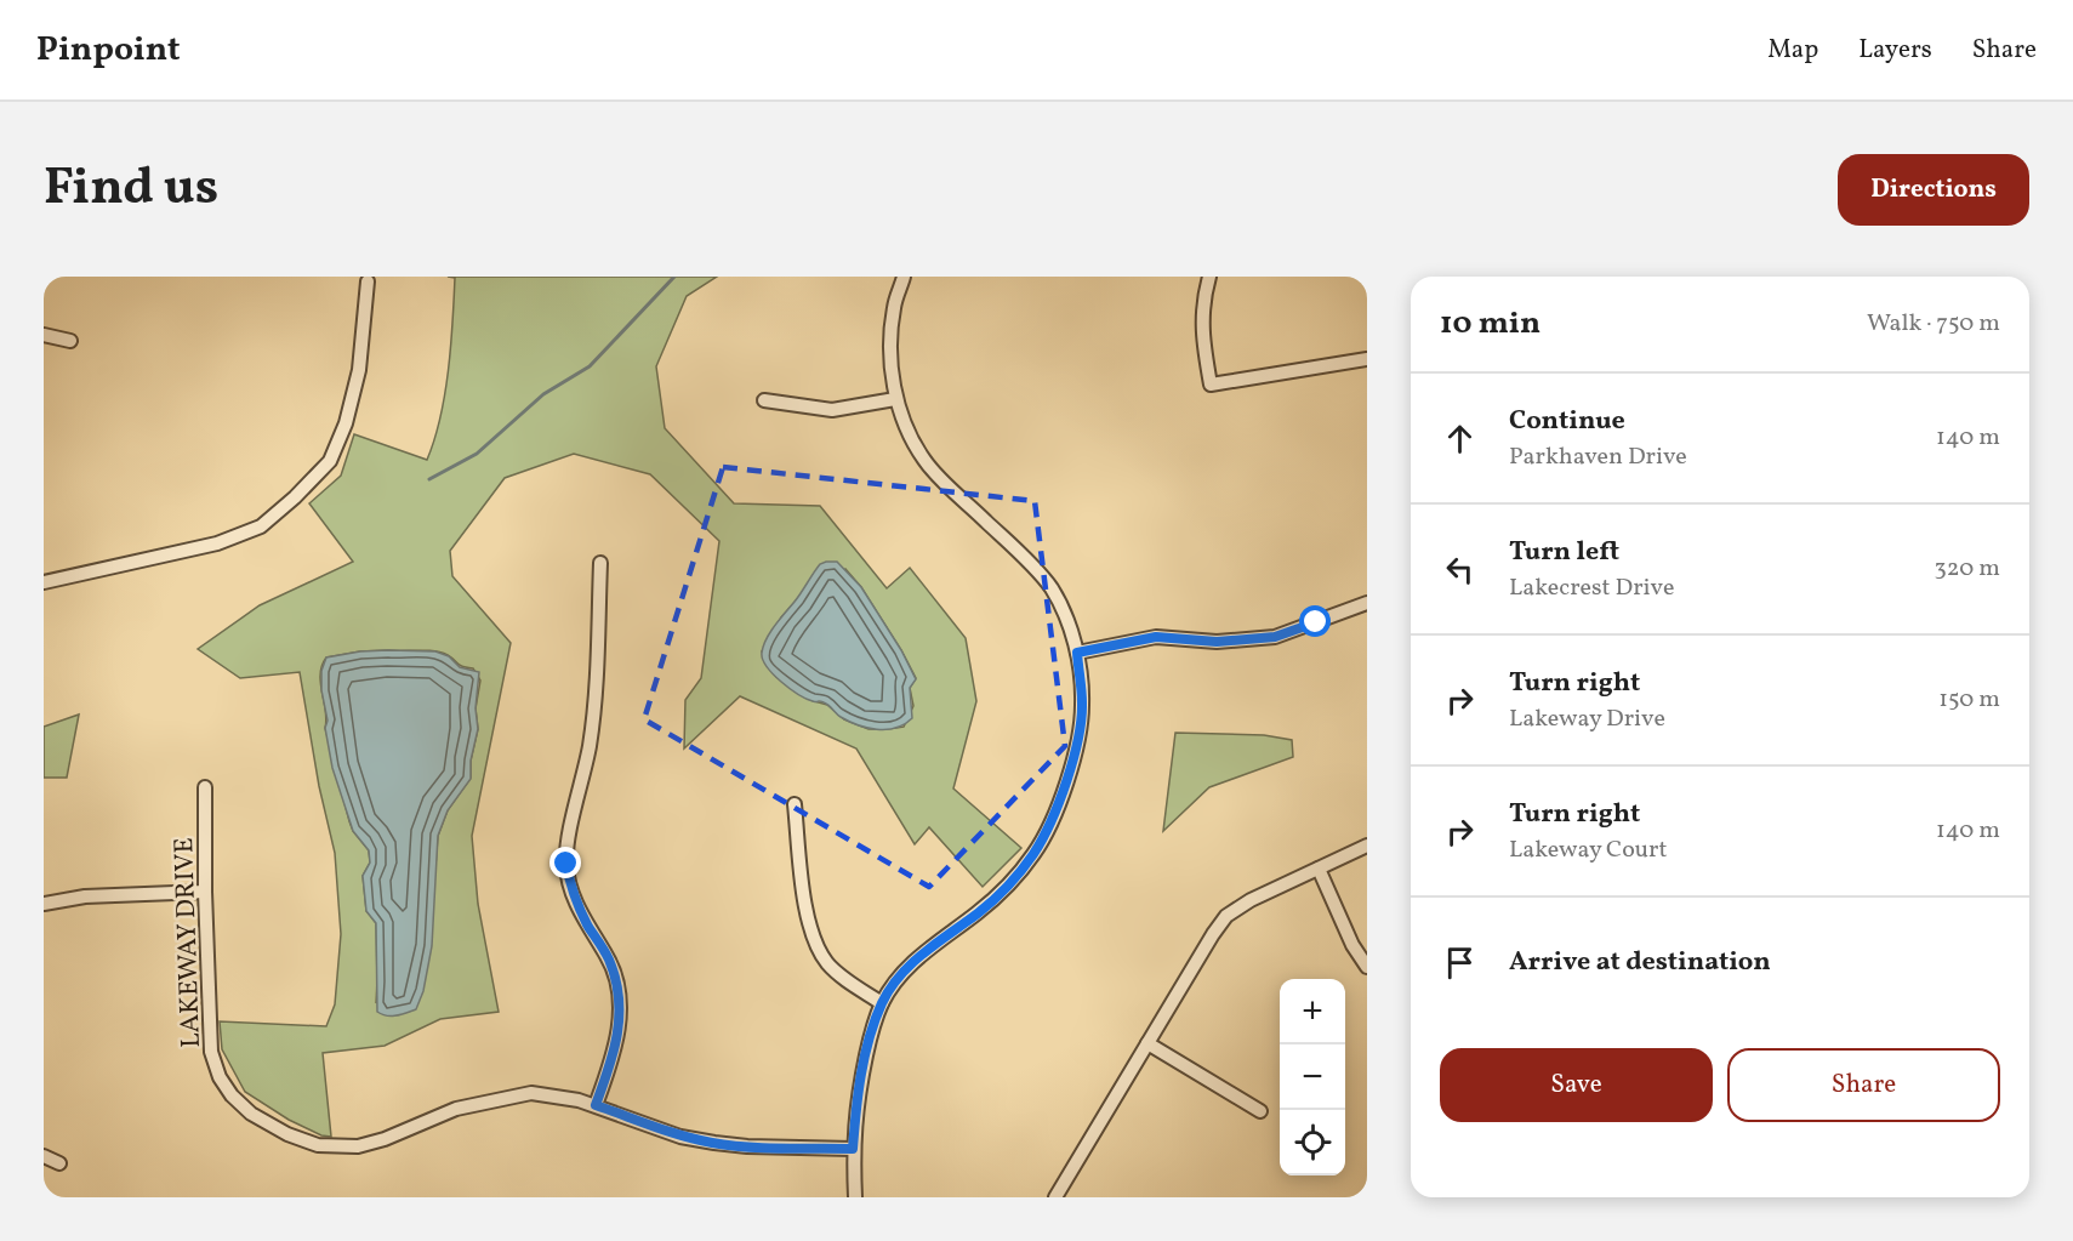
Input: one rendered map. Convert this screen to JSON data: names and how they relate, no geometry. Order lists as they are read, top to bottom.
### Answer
{
  "streets": {
    "street": ["LAKEWAY DRIVE"]
  },
  "page": {
    "header": "Pinpoint",
    "nav": ["Map", "Layers", "Share"],
    "title": "Find us",
    "buttons": [
      "Directions",
      ["Save", "Share"]
    ],
    "heading": ["10 min", "Walk · 750 m"],
    "list": [
      ["Continue", "Parkhaven Drive", "140 m"],
      ["Turn left", "Lakecrest Drive", "320 m"],
      ["Turn right", "Lakeway Drive", "150 m"],
      ["Turn right", "Lakeway Court", "140 m"],
      "Arrive at destination"
    ],
    "map_buttons": ["+", "−"]
  }
}
